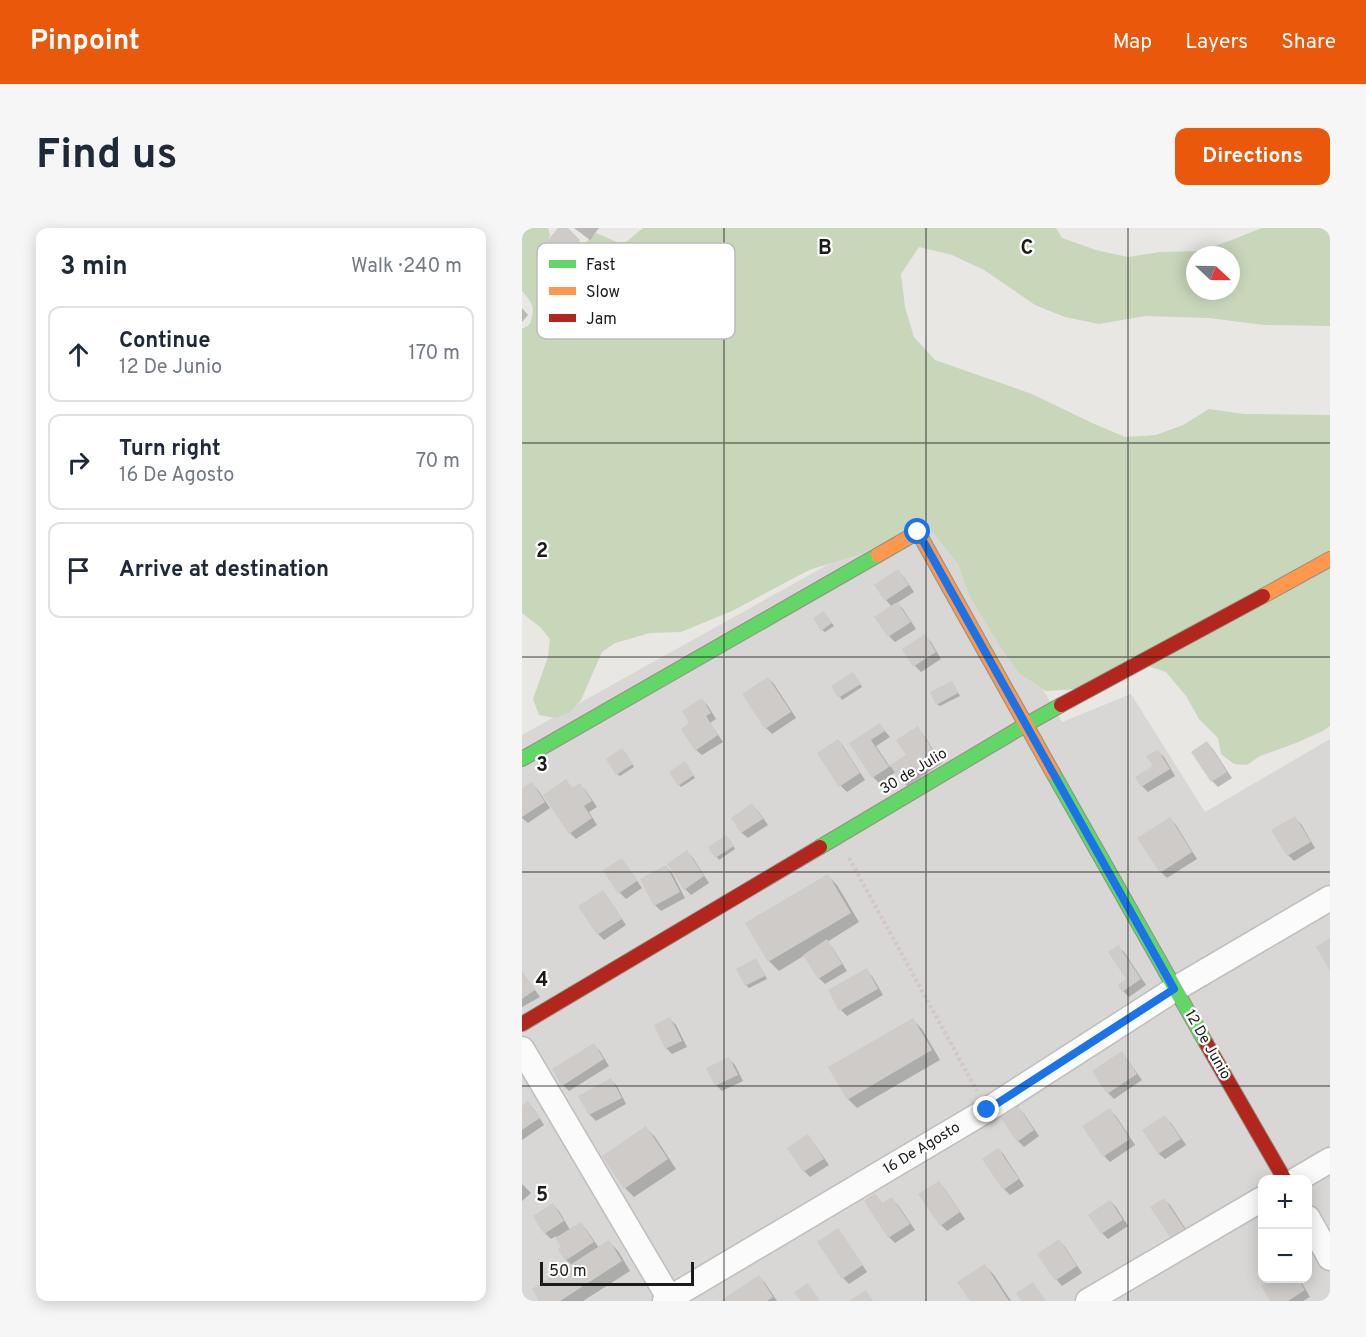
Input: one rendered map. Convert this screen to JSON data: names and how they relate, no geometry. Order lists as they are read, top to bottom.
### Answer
{
  "streets": {
    "street": ["30 de Julio", "12 De Junio", "16 De Agosto"]
  },
  "crossings": [
    ["30 de Julio", "12 De Junio"],
    ["12 De Junio", "16 De Agosto"]
  ],
  "legend": ["Fast", "Slow", "Jam"],
  "scale_bar": "50 m",
  "north": "right",
  "page": {
    "header": "Pinpoint",
    "nav": ["Map", "Layers", "Share"],
    "buttons": "Directions",
    "title": "Find us",
    "heading": ["3 min", "Walk · 240 m"],
    "list": [
      ["Continue", "12 De Junio", "170 m"],
      ["Turn right", "16 De Agosto", "70 m"],
      "Arrive at destination"
    ],
    "map_buttons": ["+", "−"],
    "scale": "50 m"
  },
  "grid": {
    "columns": ["B", "C"],
    "rows": [
      "2",
      "3",
      "4",
      "5"
    ]
  }
}
